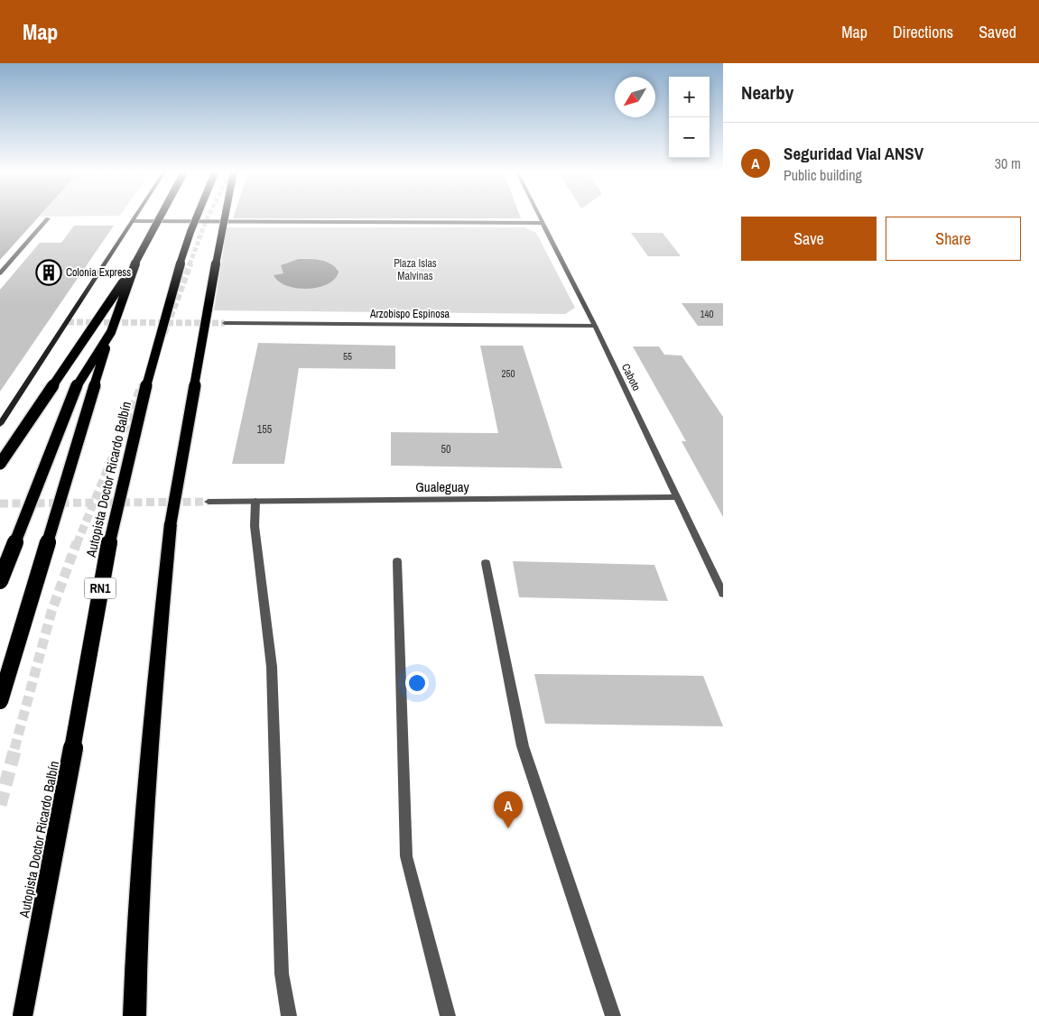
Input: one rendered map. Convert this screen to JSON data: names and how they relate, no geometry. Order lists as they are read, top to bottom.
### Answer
{
  "streets": {
    "highway": ["Autopista Doctor Ricardo Balbín", "RN1"],
    "street": ["Arzobispo Espinosa", "Caboto", "Gualeguay"]
  },
  "crossings": [
    ["Arzobispo Espinosa", "Caboto"],
    ["Caboto", "Gualeguay"]
  ],
  "parks": ["Plaza Islas Malvinas"],
  "places": {
    "building": ["Colonia Express"]
  },
  "house_numbers": [
    "140",
    "55",
    "250",
    "155",
    "50"
  ],
  "north": "bottom left",
  "page": {
    "header": "Map",
    "nav": ["Map", "Directions", "Saved"],
    "heading": "Nearby",
    "map_buttons": ["+", "−"],
    "list": [
      {
        "mark": "A",
        "name": "Seguridad Vial ANSV",
        "note": "Public building",
        "value": "30 m"
      }
    ],
    "buttons": ["Save", "Share"],
    "pins": "A"
  }
}
